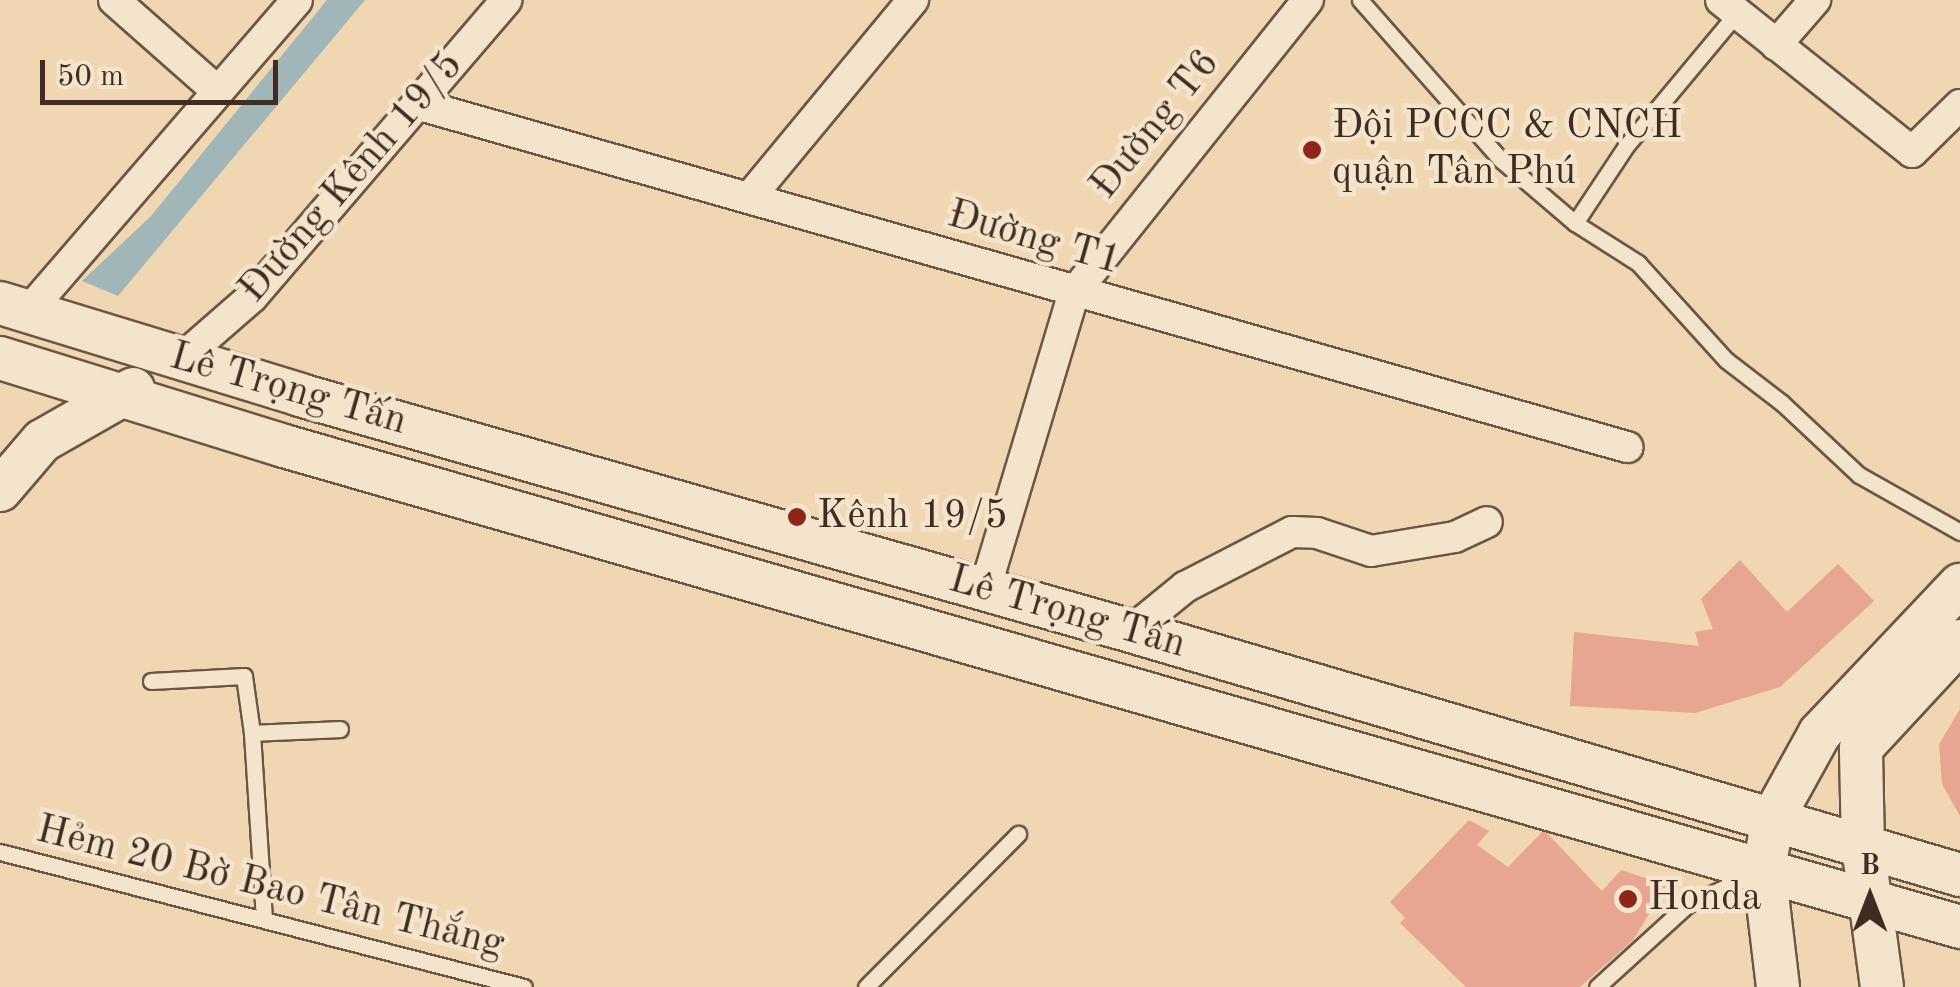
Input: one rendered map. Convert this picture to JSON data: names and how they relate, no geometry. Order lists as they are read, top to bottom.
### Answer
{
  "streets": {
    "main road": ["Đường Kênh 19/5", "Lê Trọng Tấn"],
    "street": ["Đường T6", "Đường T1"],
    "lane": ["Hẻm 20 Bờ Bao Tân Thắng"]
  },
  "crossings": [
    ["Đường T6", "Đường T1"],
    ["Đường T6", "Lê Trọng Tấn"],
    ["Đường Kênh 19/5", "Đường T1"],
    ["Đường Kênh 19/5", "Lê Trọng Tấn"]
  ],
  "places": ["Đội PCCC & CNCH quận Tân Phú", "Kênh 19/5", "Honda"],
  "scale_bar": "50 m",
  "north": "top"
}
